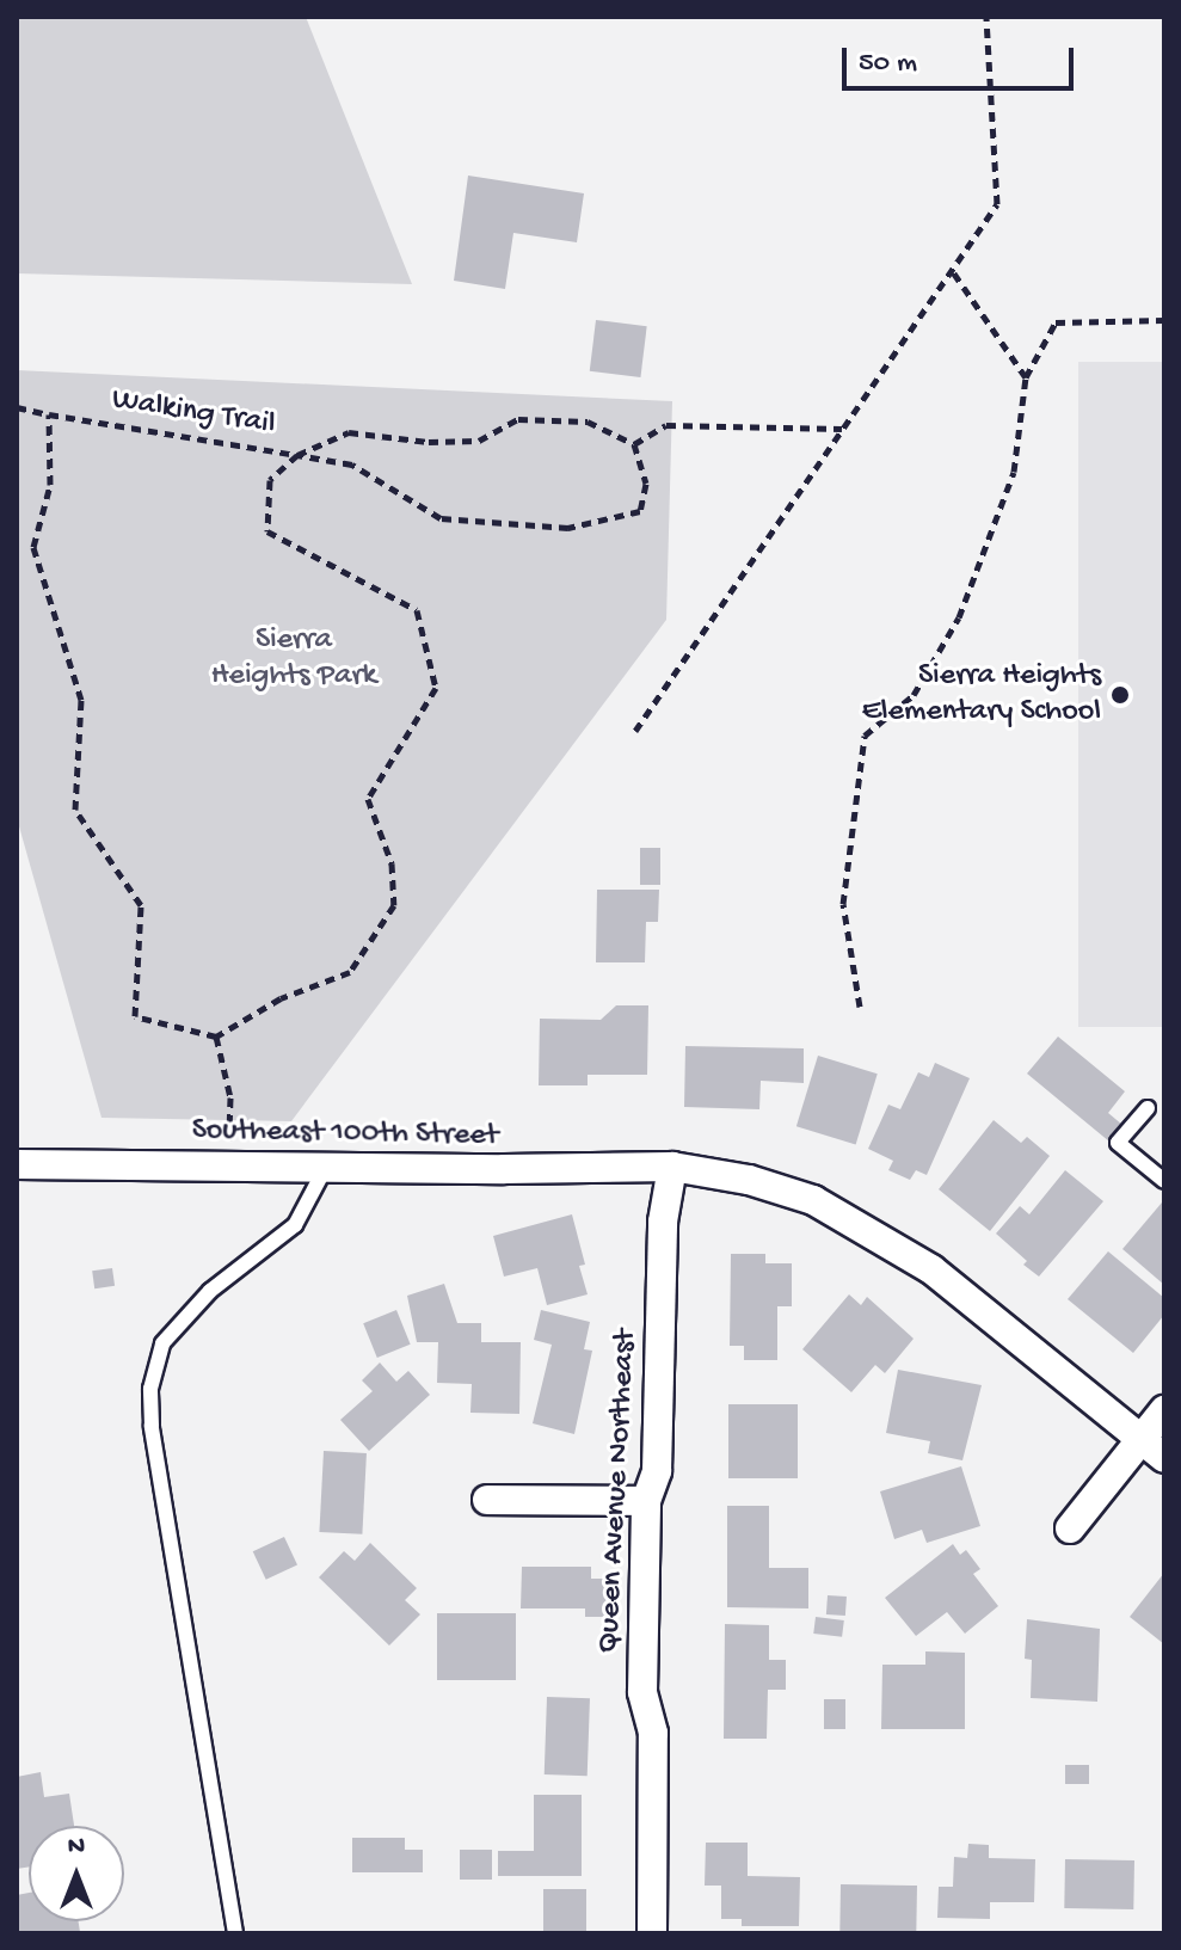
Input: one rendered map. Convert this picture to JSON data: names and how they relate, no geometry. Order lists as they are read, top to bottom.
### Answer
{
  "streets": {
    "street": ["Southeast 100th Street", "Queen Avenue Northeast"],
    "path": ["Walking Trail"]
  },
  "crossings": [
    ["Southeast 100th Street", "Queen Avenue Northeast"]
  ],
  "parks": ["Sierra Heights Park"],
  "places": ["Sierra Heights Elementary School"],
  "scale_bar": "50 m",
  "north": "top"
}
